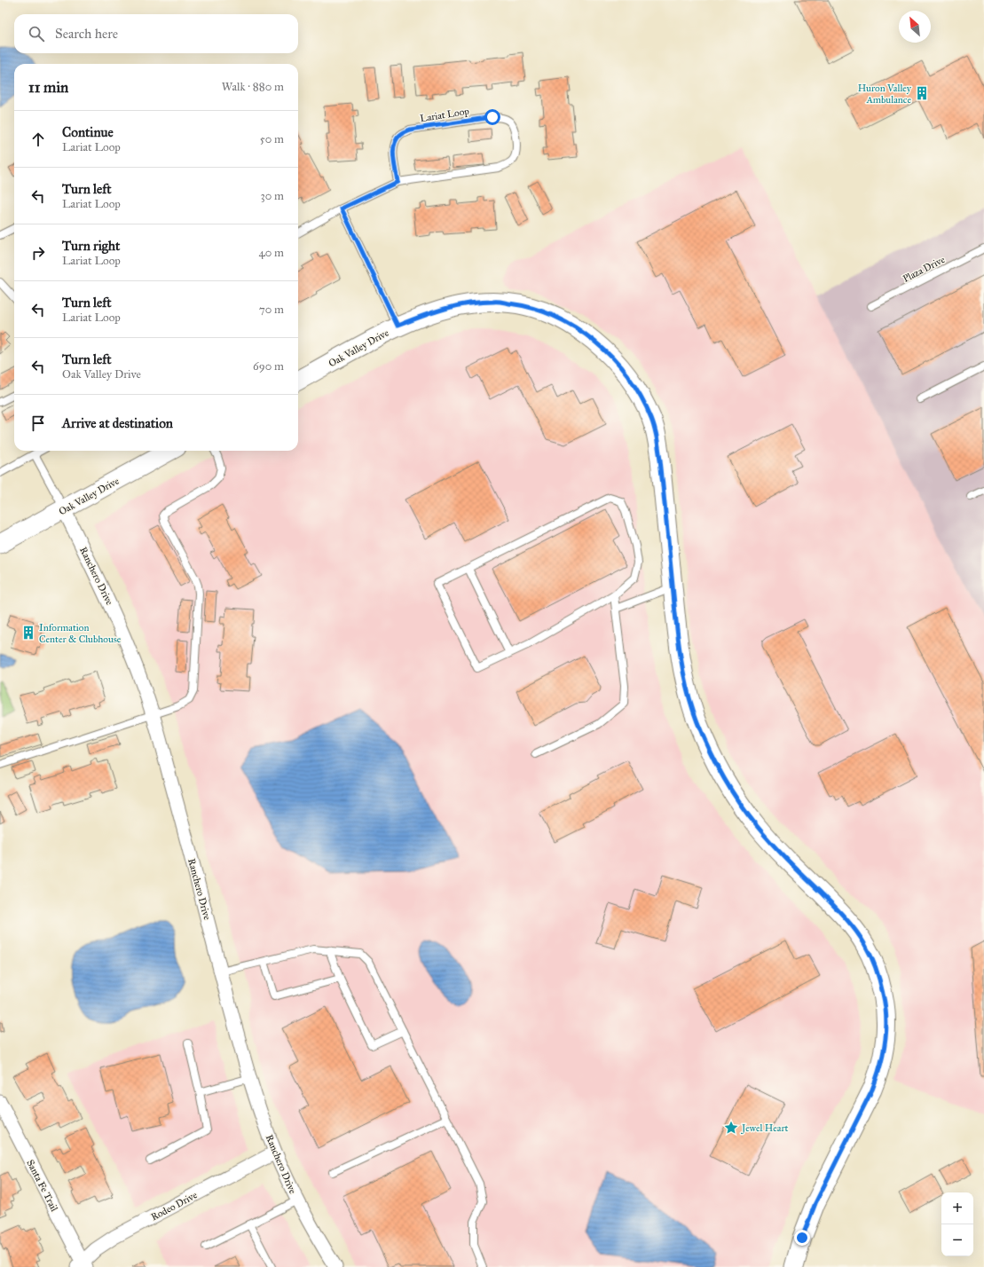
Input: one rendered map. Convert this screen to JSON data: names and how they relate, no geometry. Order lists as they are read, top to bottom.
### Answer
{
  "streets": {
    "street": [
      "Oak Valley Drive",
      "Ranchero Drive",
      "Santa Fe Trail",
      "Rodeo Drive"
    ],
    "lane": ["Lariat Loop", "Plaza Drive"]
  },
  "crossings": [
    ["Oak Valley Drive", "Ranchero Drive"],
    ["Ranchero Drive", "Rodeo Drive"],
    ["Santa Fe Trail", "Rodeo Drive"]
  ],
  "places": {
    "building": ["Huron Valley Ambulance", "Information Center & Clubhouse"],
    "place": ["Jewel Heart"]
  },
  "north": "top left",
  "page": {
    "search": "Search here",
    "heading": ["11 min", "Walk · 880 m"],
    "list": [
      ["Continue", "Lariat Loop", "50 m"],
      ["Turn left", "Lariat Loop", "30 m"],
      ["Turn right", "Lariat Loop", "40 m"],
      ["Turn left", "Lariat Loop", "70 m"],
      ["Turn left", "Oak Valley Drive", "690 m"],
      "Arrive at destination"
    ],
    "map_buttons": ["+", "−"]
  }
}
